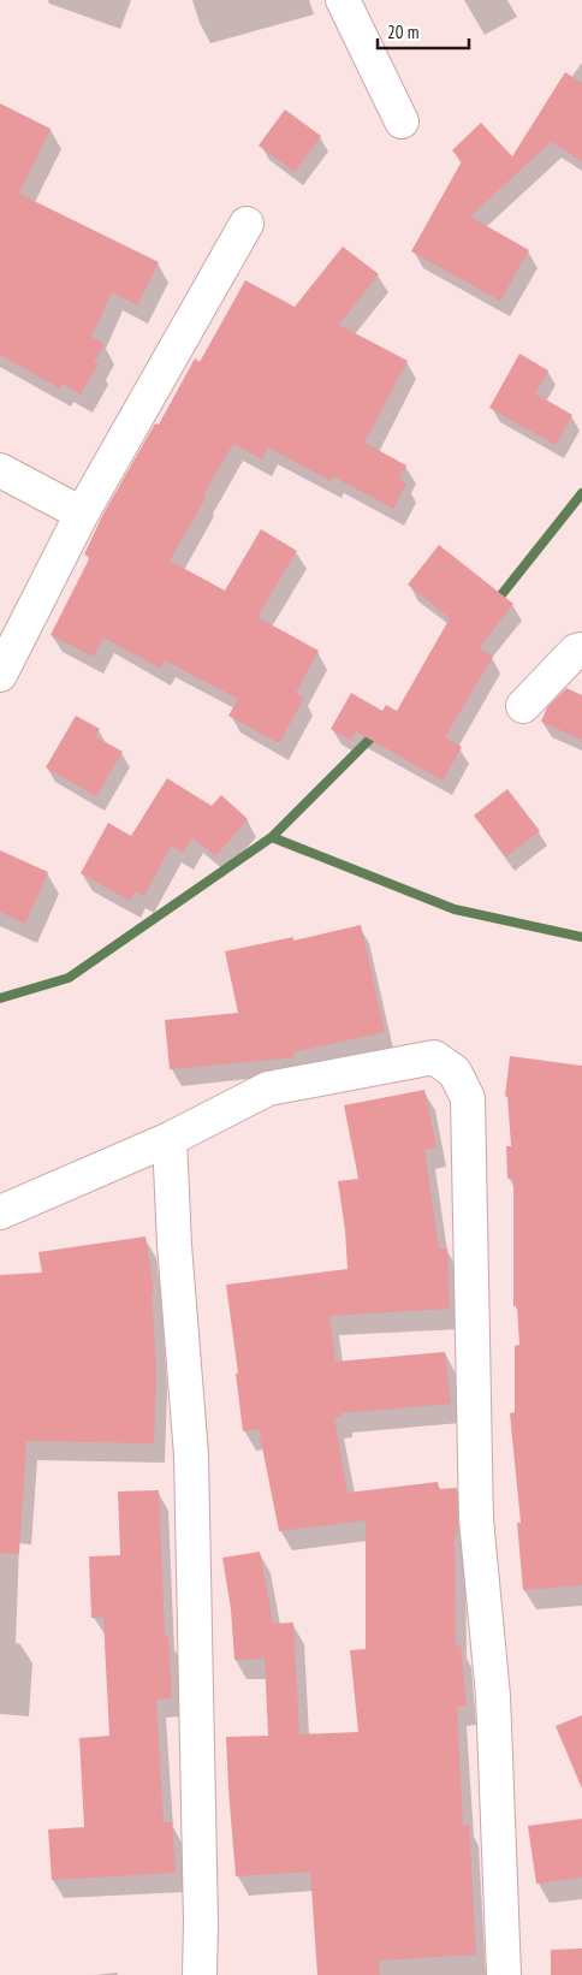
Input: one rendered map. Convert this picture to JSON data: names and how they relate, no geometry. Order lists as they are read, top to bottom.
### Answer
{
  "scale_bar": "20 m"
}
